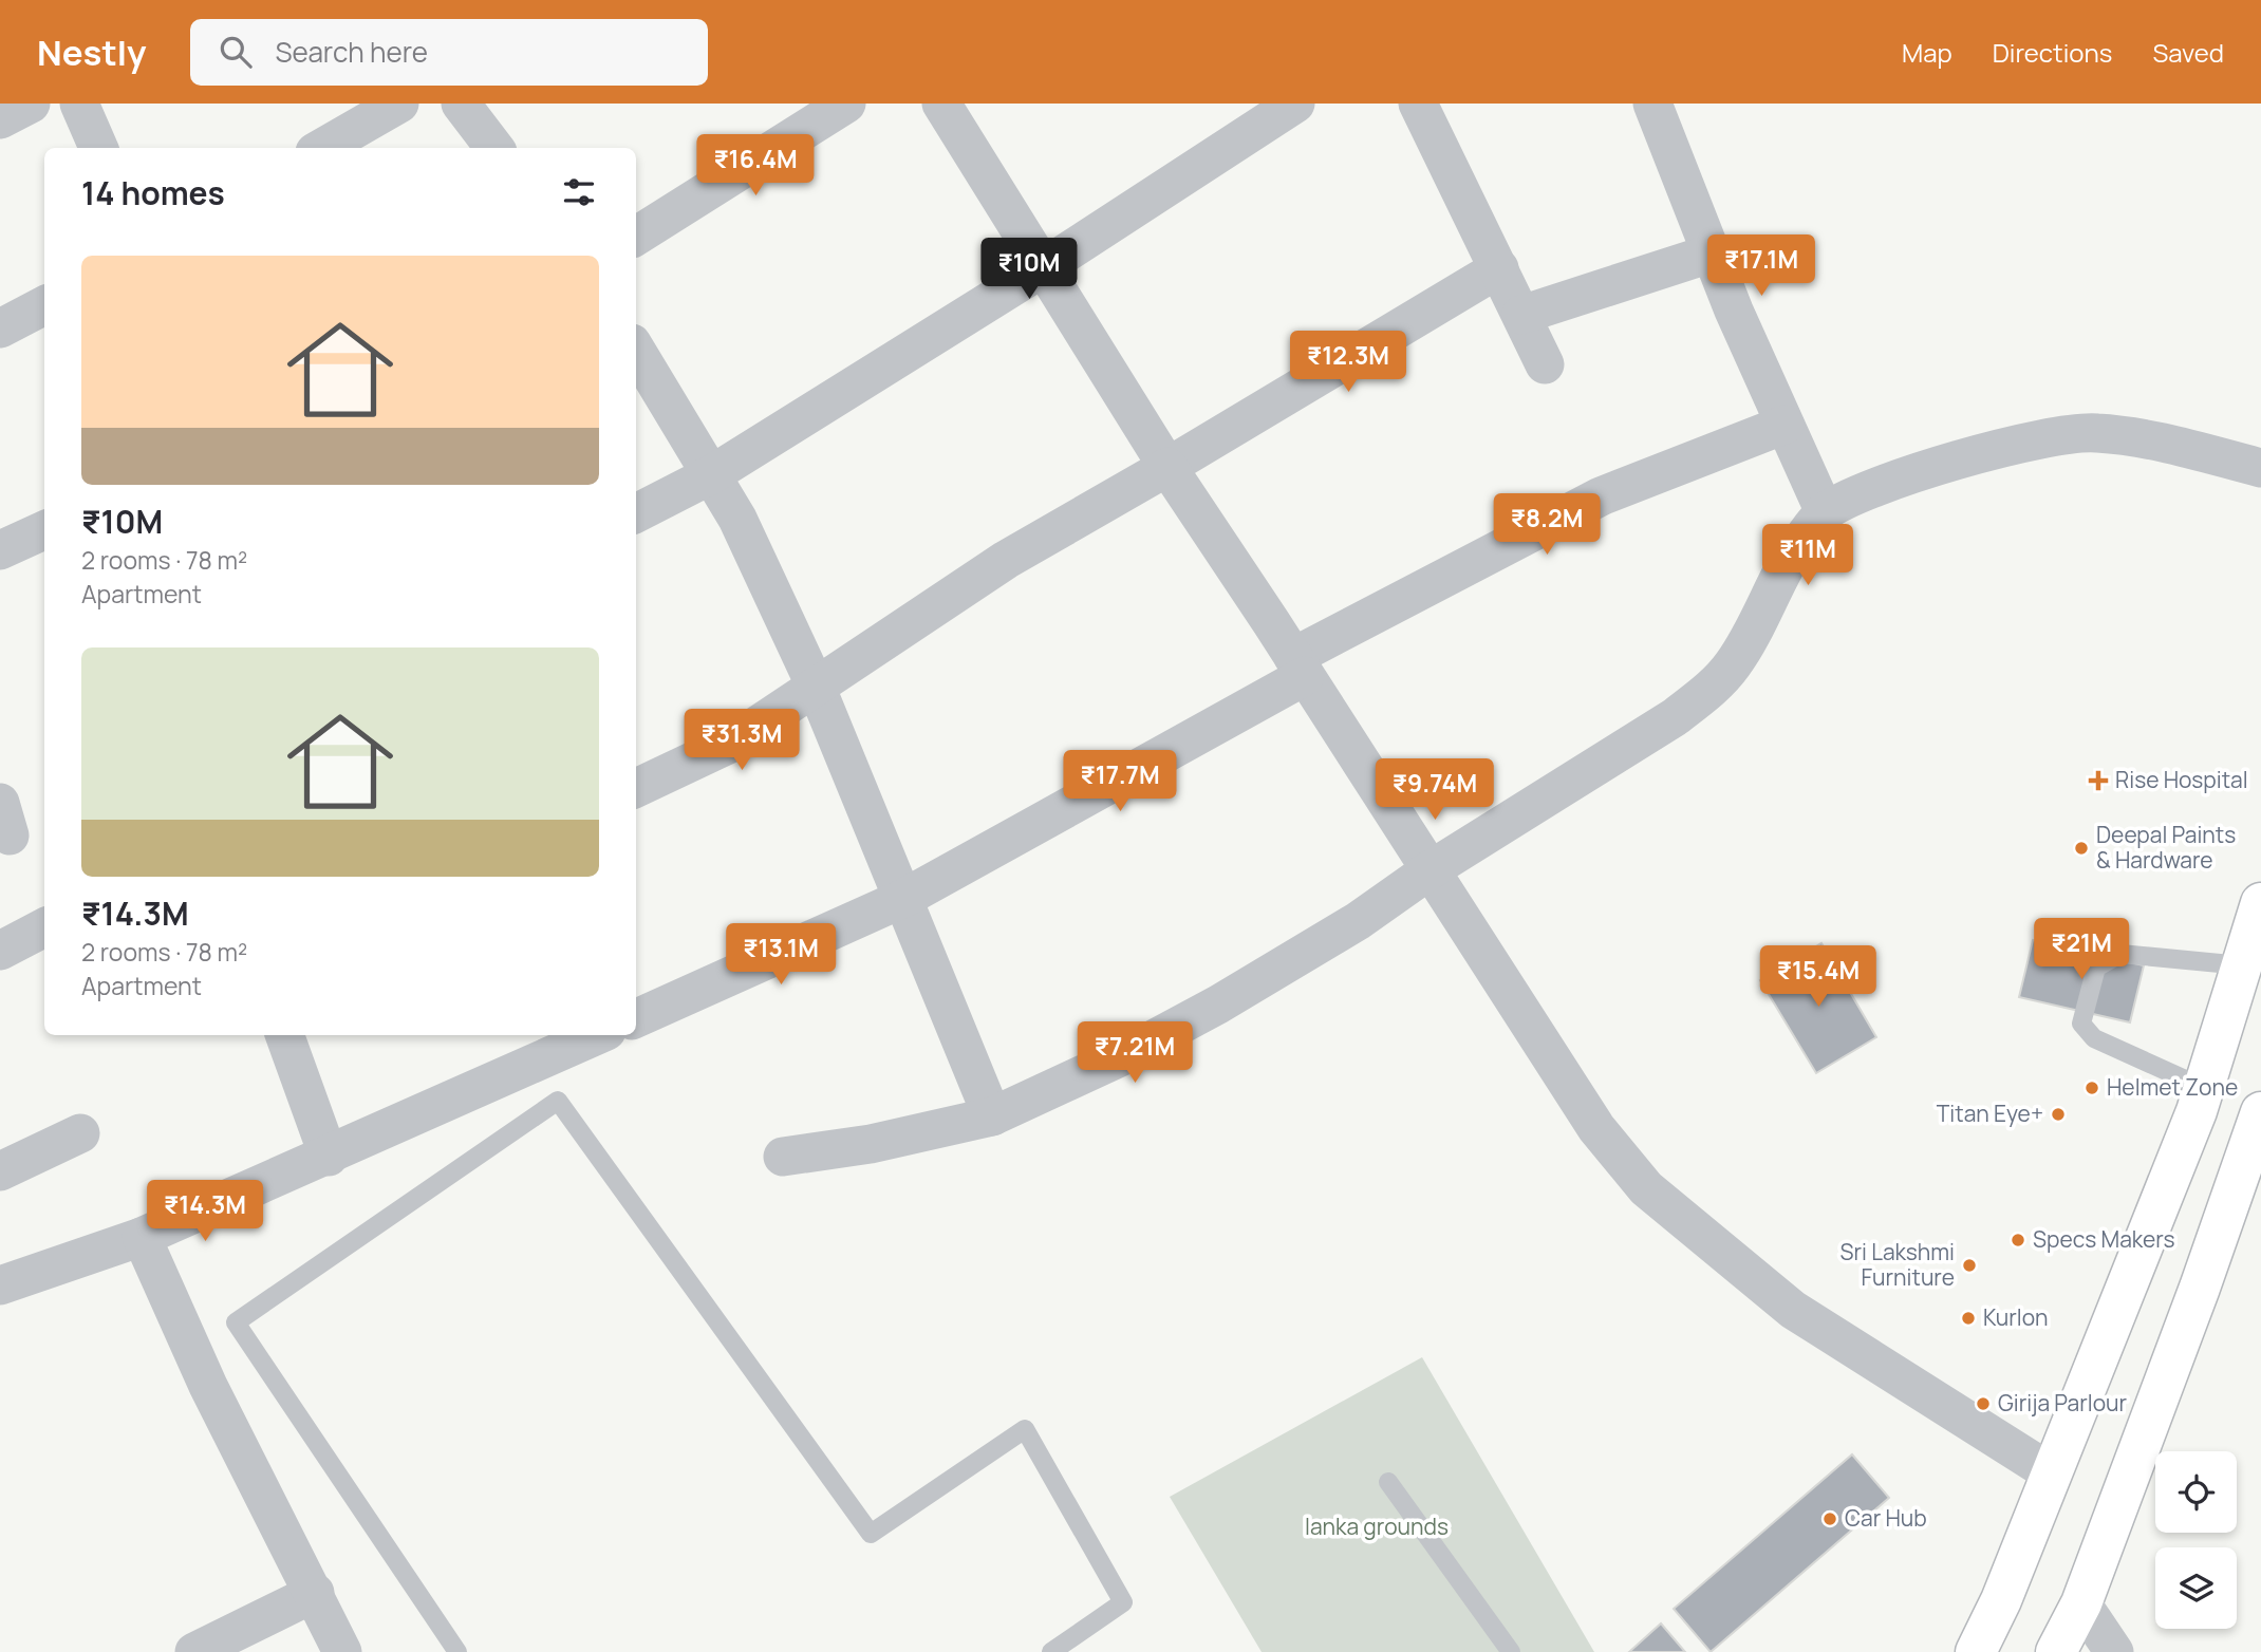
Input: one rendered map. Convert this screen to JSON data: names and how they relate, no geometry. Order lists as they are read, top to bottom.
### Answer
{
  "parks": ["lanka grounds"],
  "places": {
    "health": ["Rise Hospital"],
    "other": [
      "Deepal Paints & Hardware",
      "Helmet Zone",
      "Titan Eye+",
      "Specs Makers",
      "Sri Lakshmi Furniture",
      "Kurlon",
      "Girija Parlour",
      "Car Hub"
    ]
  },
  "page": {
    "header": "Nestly",
    "search": "Search here",
    "nav": ["Map", "Directions", "Saved"],
    "price": [
      "₹16.4M",
      "₹17.1M",
      "₹10M",
      "₹12.3M",
      "₹8.2M",
      "₹11M",
      "₹31.3M",
      "₹17.7M",
      "₹9.74M",
      "₹21M",
      "₹13.1M",
      "₹15.4M",
      "₹7.21M",
      "₹14.3M"
    ],
    "heading": "14 homes",
    "list": [
      {
        "name": "₹10M",
        "note": "2 rooms · 78 m² · Apartment"
      },
      {
        "name": "₹14.3M",
        "note": "2 rooms · 78 m² · Apartment"
      }
    ]
  }
}
